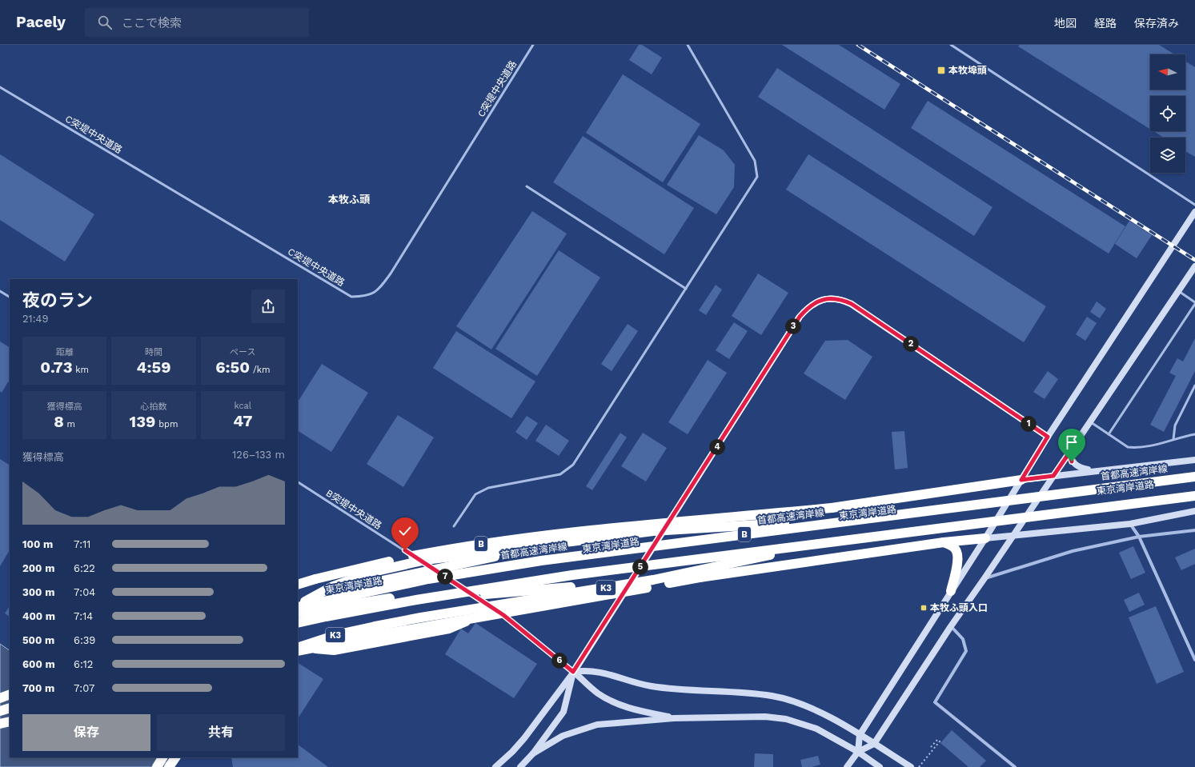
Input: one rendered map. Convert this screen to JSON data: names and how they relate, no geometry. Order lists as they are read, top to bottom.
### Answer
{
  "streets": {
    "highway": [
      "首都高速湾岸線",
      "東京湾岸道路",
      "B",
      "K3"
    ],
    "lane": ["C突堤中央道路", "B突堤中央道路"]
  },
  "crossings": [
    ["B", "K3"]
  ],
  "districts": ["本牧ふ頭"],
  "places": {
    "transit": ["本牧埠頭", "本牧ふ頭入口"]
  },
  "north": "left",
  "page": {
    "header": "Pacely",
    "search": "ここで検索",
    "nav": ["地図", "経路", "保存済み"],
    "heading": ["夜のラン", "21:49"],
    "pins": [
      "3",
      "2",
      "1",
      "4",
      "5",
      "7",
      "6"
    ],
    "stats": [
      ["距離", "0.73 km"],
      ["時間", "4:59"],
      ["ペース", "6:50 /km"],
      ["獲得標高", "8 m"],
      ["心拍数", "139 bpm"],
      ["kcal", "47"]
    ],
    "chart": ["獲得標高", "126–133 m"],
    "list": [
      {
        "name": "100 m",
        "note": "7:11"
      },
      {
        "name": "200 m",
        "note": "6:22"
      },
      {
        "name": "300 m",
        "note": "7:04"
      },
      {
        "name": "400 m",
        "note": "7:14"
      },
      {
        "name": "500 m",
        "note": "6:39"
      },
      {
        "name": "600 m",
        "note": "6:12"
      },
      {
        "name": "700 m",
        "note": "7:07"
      }
    ],
    "buttons": ["保存", "共有"]
  }
}
